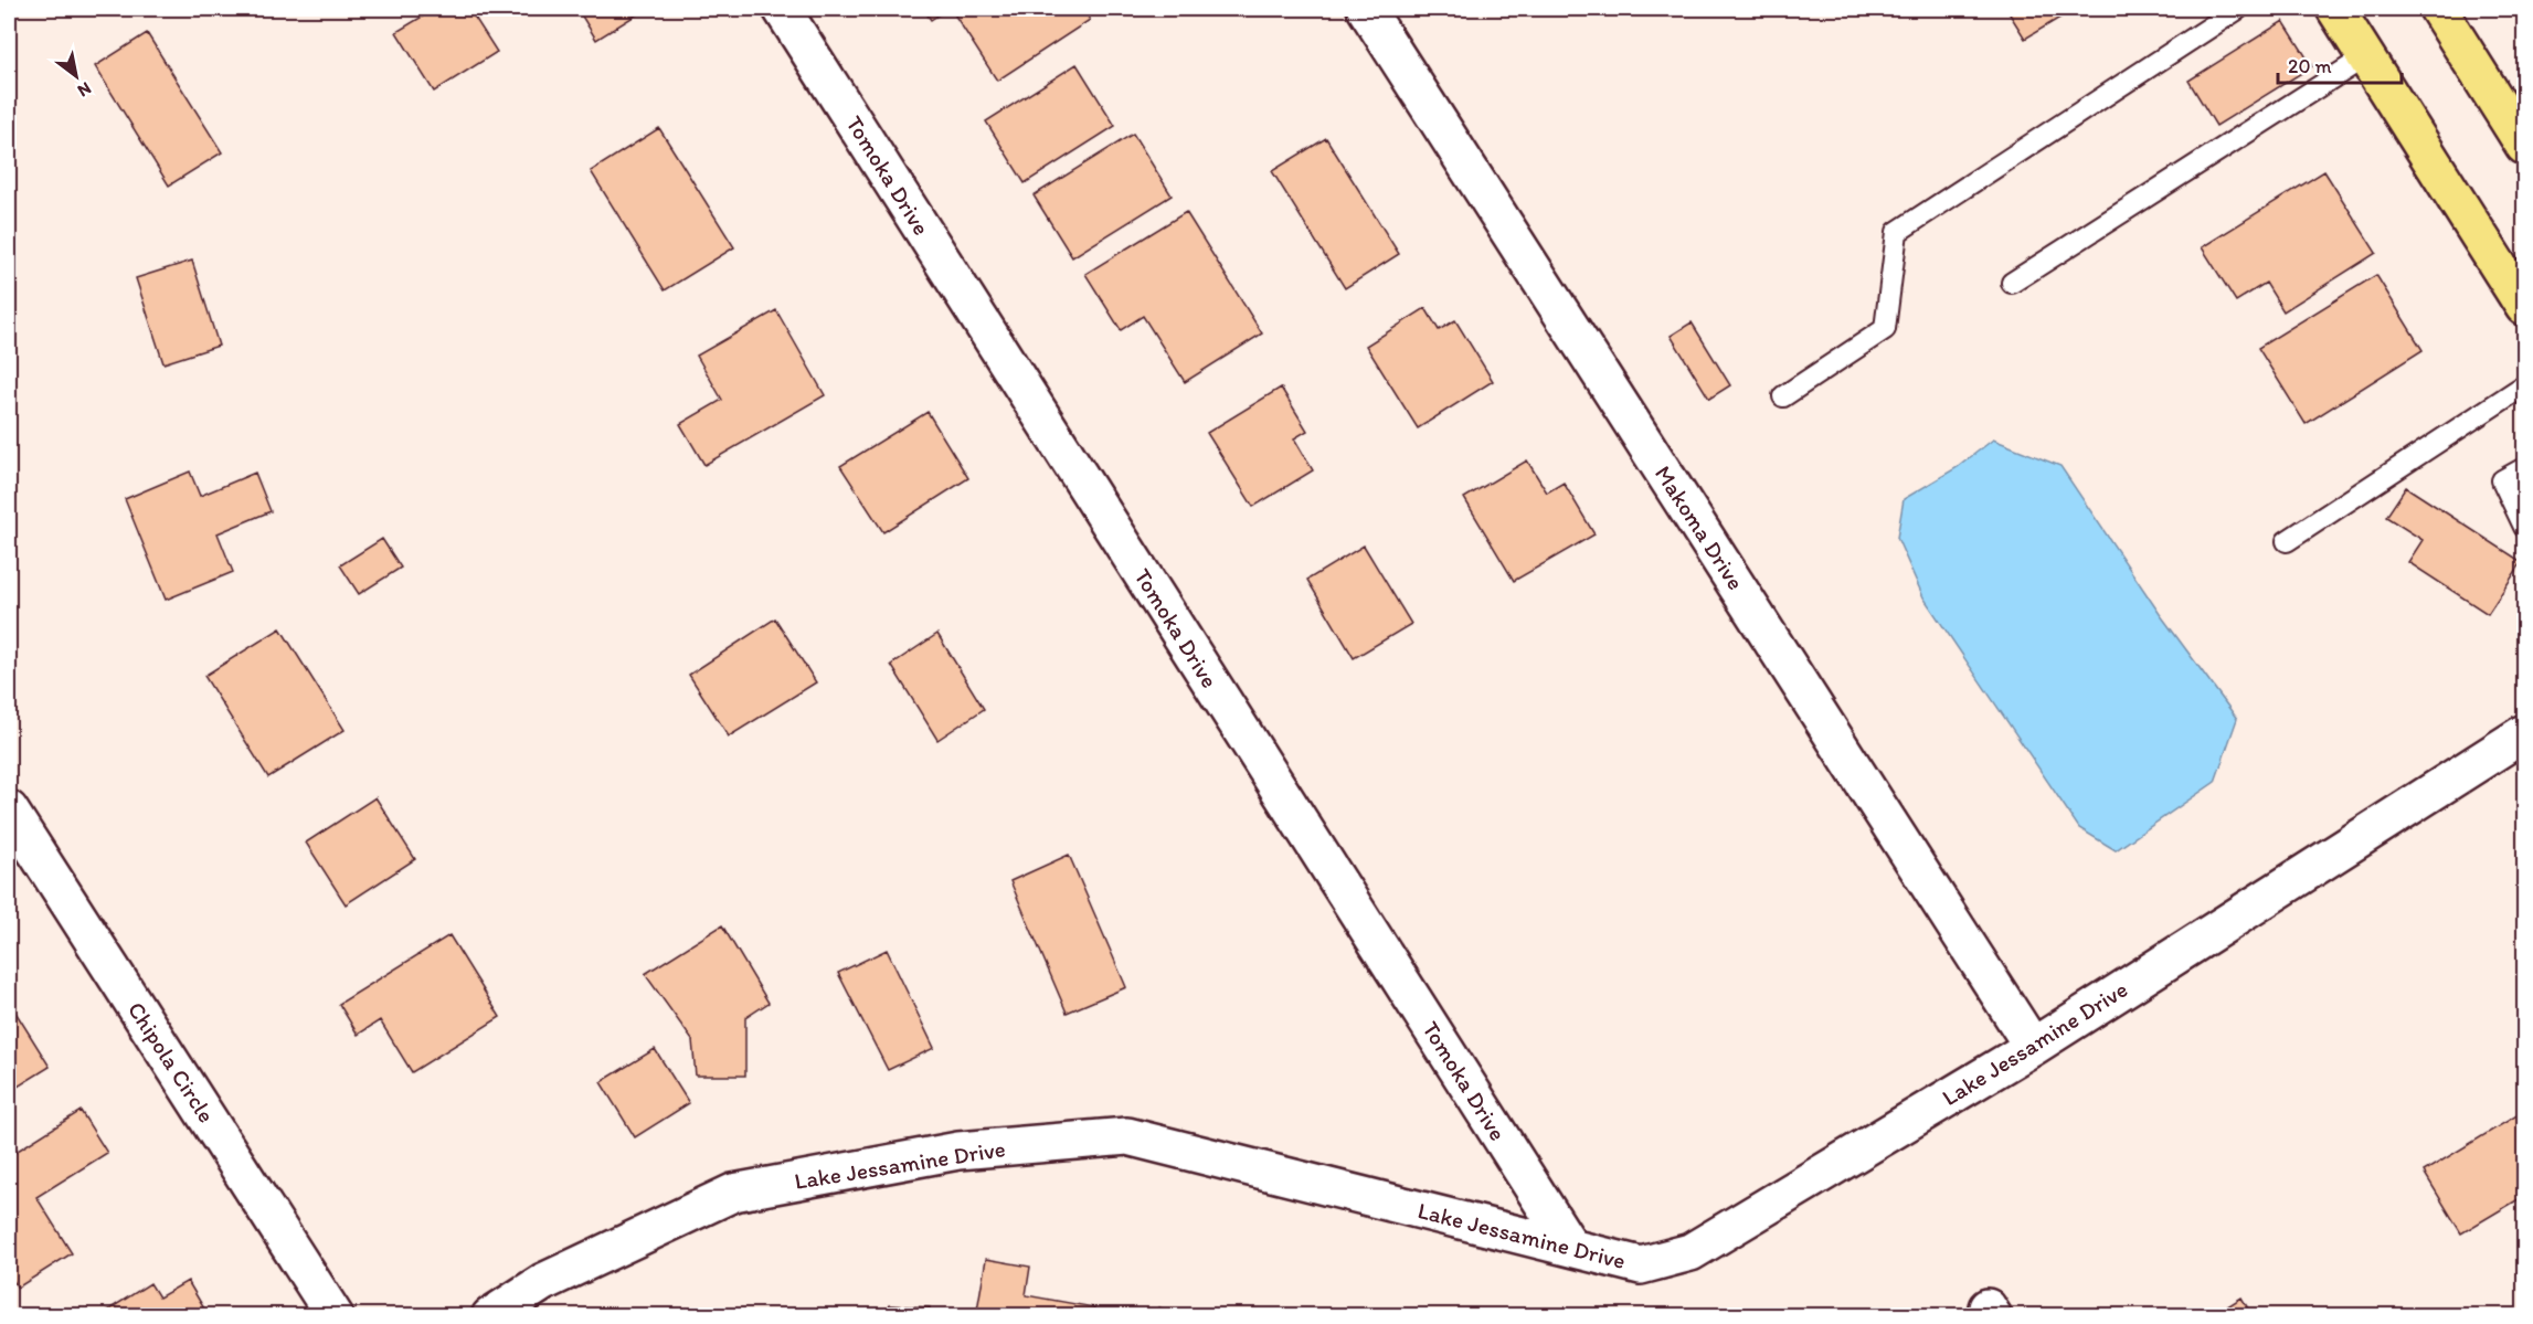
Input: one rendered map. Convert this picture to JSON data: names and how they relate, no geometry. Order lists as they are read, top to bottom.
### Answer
{
  "streets": {
    "street": [
      "Tomoka Drive",
      "Makoma Drive",
      "Lake Jessamine Drive",
      "Chipola Circle"
    ]
  },
  "crossings": [
    ["Tomoka Drive", "Lake Jessamine Drive"],
    ["Makoma Drive", "Lake Jessamine Drive"]
  ],
  "scale_bar": "20 m",
  "north": "bottom right"
}
